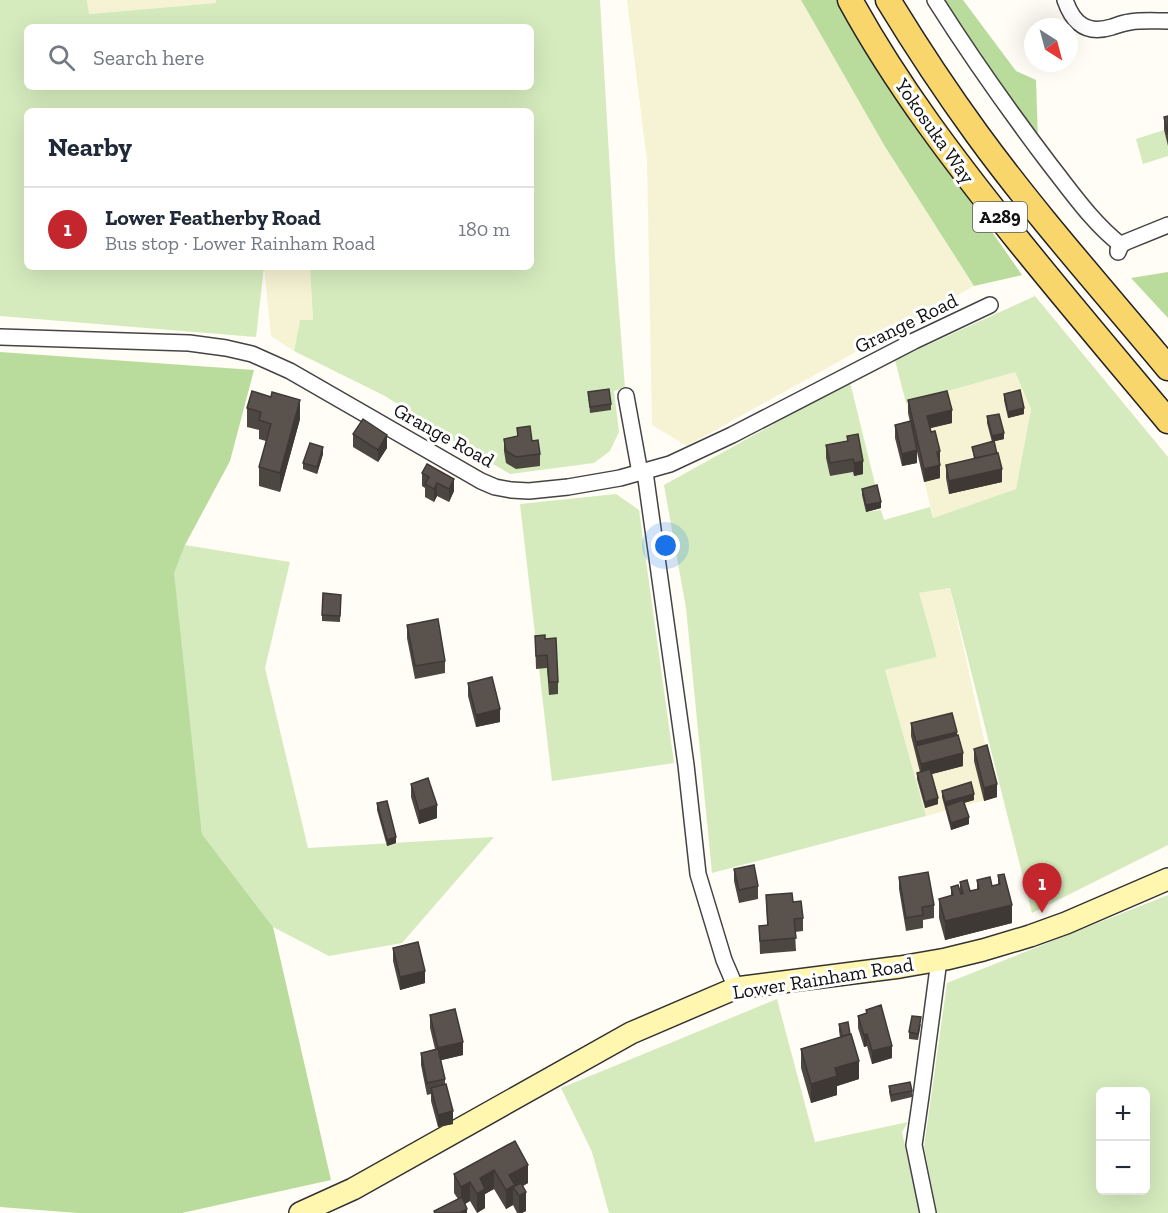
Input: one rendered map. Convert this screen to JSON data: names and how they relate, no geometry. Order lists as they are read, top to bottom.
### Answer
{
  "streets": {
    "main road": ["Yokosuka Way", "A289", "Lower Rainham Road"],
    "street": ["Grange Road"]
  },
  "north": "bottom right",
  "page": {
    "search": "Search here",
    "heading": "Nearby",
    "list": [
      {
        "mark": "1",
        "name": "Lower Featherby Road",
        "note": "Bus stop · Lower Rainham Road",
        "value": "180 m"
      }
    ],
    "pins": "1",
    "map_buttons": ["+", "−"]
  }
}
